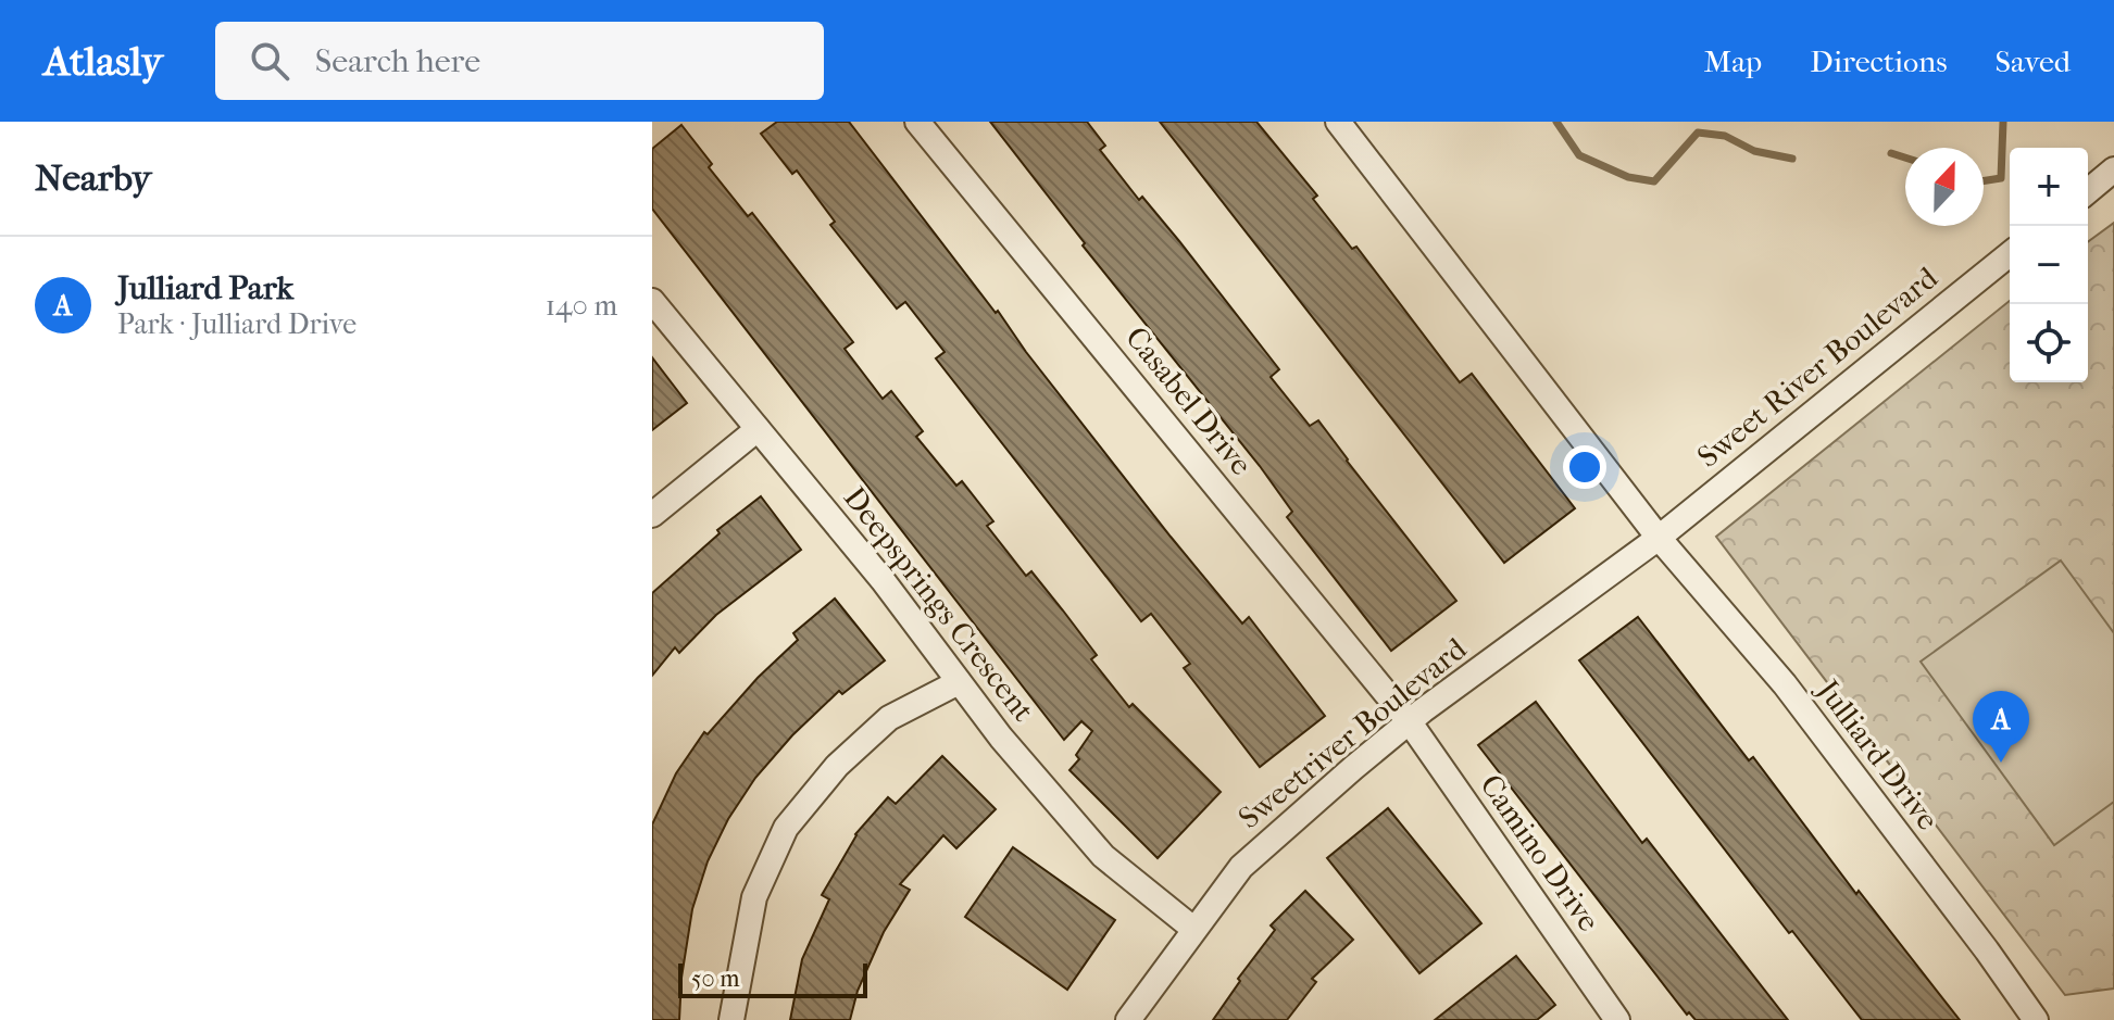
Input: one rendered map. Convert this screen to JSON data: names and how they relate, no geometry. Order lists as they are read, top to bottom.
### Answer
{
  "streets": {
    "street": [
      "Sweet River Boulevard",
      "Casabel Drive",
      "Deepsprings Crescent",
      "Sweetriver Boulevard",
      "Julliard Drive",
      "Camino Drive"
    ]
  },
  "crossings": [
    ["Sweet River Boulevard", "Sweetriver Boulevard"],
    ["Sweet River Boulevard", "Julliard Drive"],
    ["Casabel Drive", "Sweetriver Boulevard"],
    ["Casabel Drive", "Camino Drive"],
    ["Deepsprings Crescent", "Sweetriver Boulevard"],
    ["Sweetriver Boulevard", "Julliard Drive"],
    ["Sweetriver Boulevard", "Camino Drive"]
  ],
  "scale_bar": "50 m",
  "north": "top",
  "page": {
    "header": "Atlasly",
    "search": "Search here",
    "nav": ["Map", "Directions", "Saved"],
    "heading": "Nearby",
    "map_buttons": ["+", "−"],
    "list": [
      {
        "mark": "A",
        "name": "Julliard Park",
        "note": "Park · Julliard Drive",
        "value": "140 m"
      }
    ],
    "pins": "A",
    "scale": "50 m"
  }
}
